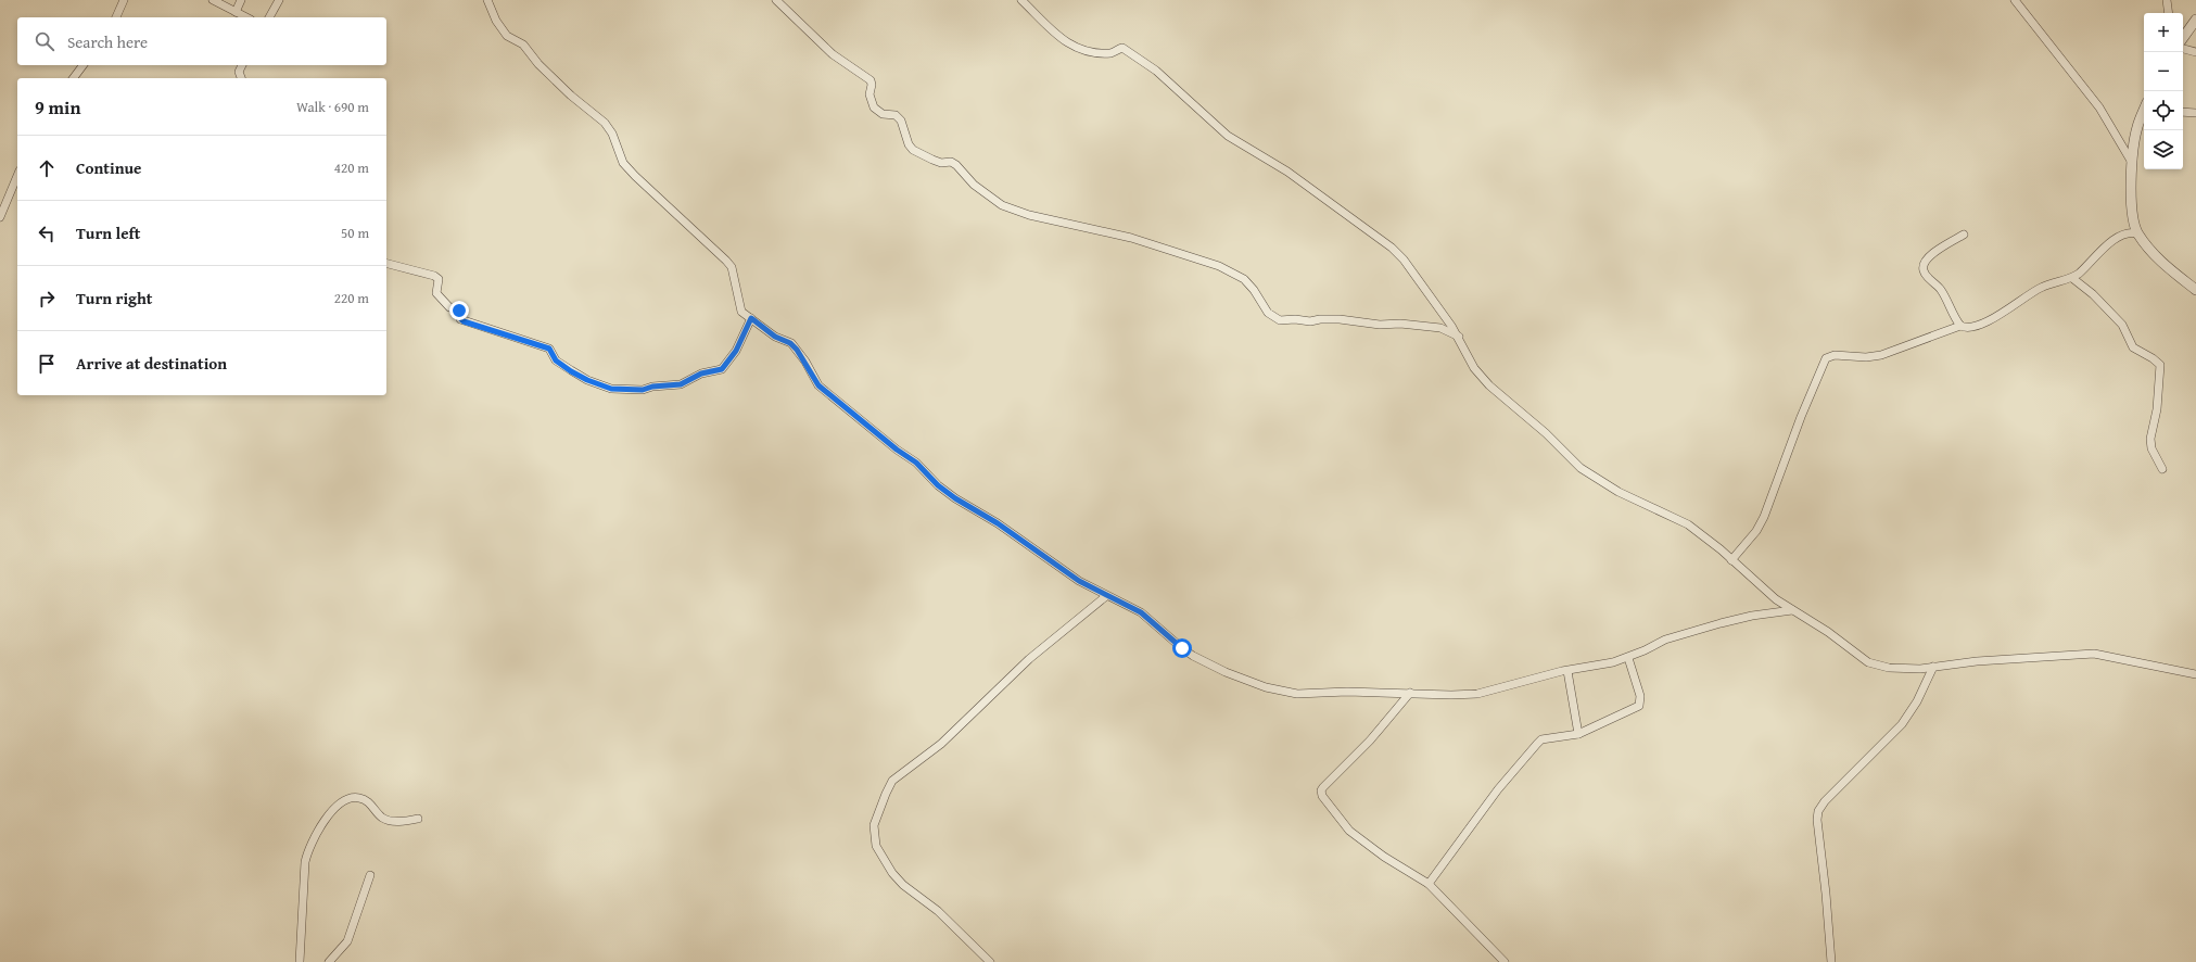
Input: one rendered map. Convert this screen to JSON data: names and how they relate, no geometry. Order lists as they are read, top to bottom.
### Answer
{
  "page": {
    "map_buttons": ["+", "−"],
    "search": "Search here",
    "heading": ["9 min", "Walk · 690 m"],
    "list": [
      ["Continue", "420 m"],
      ["Turn left", "50 m"],
      ["Turn right", "220 m"],
      "Arrive at destination"
    ]
  }
}
